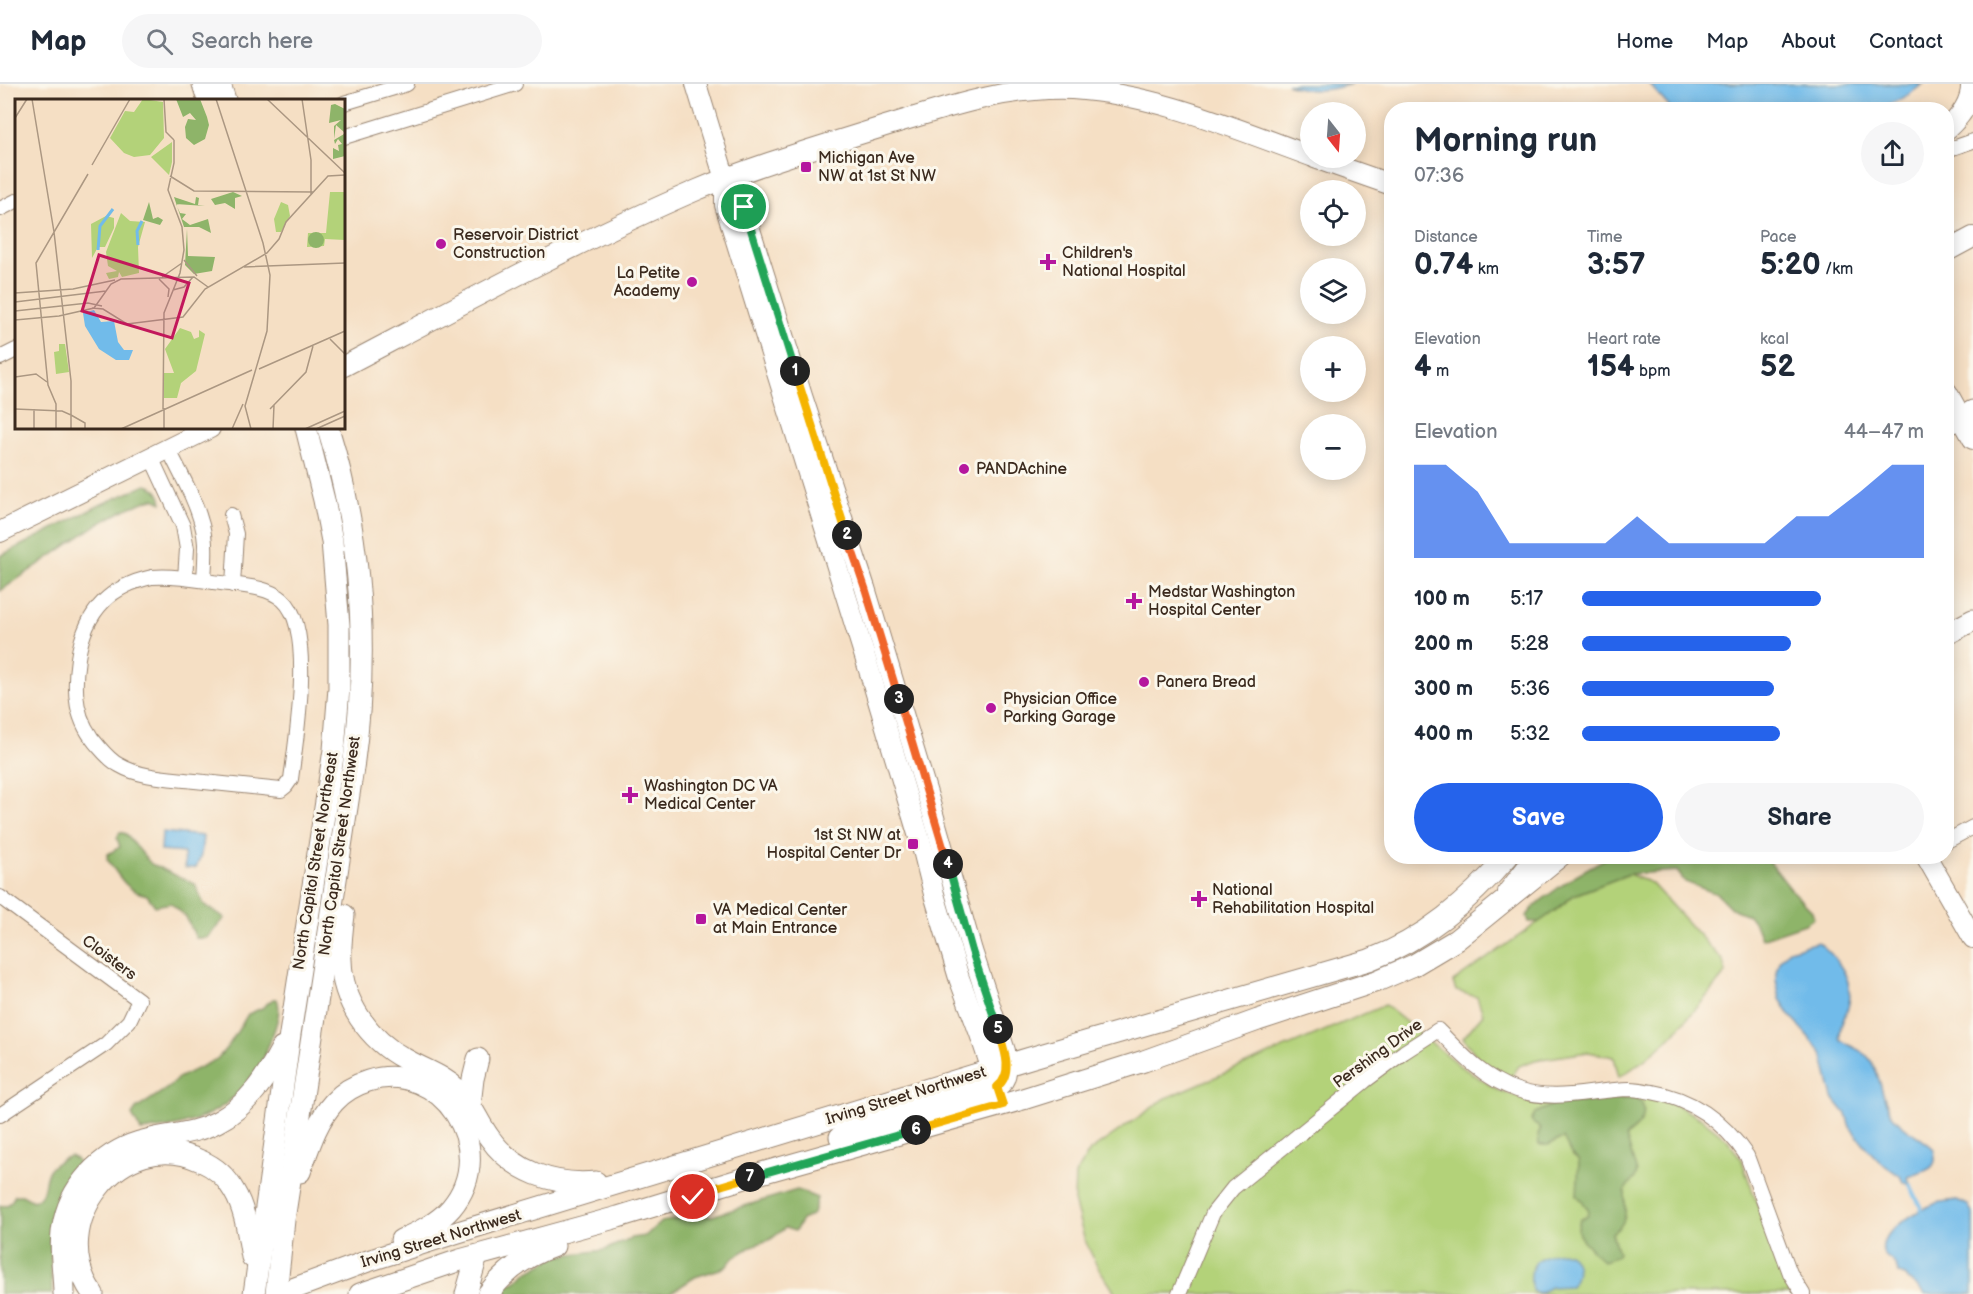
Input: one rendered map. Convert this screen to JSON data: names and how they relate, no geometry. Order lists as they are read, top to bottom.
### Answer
{
  "streets": {
    "main road": ["North Capitol Street Northwest", "North Capitol Street Northeast", "Irving Street Northwest"],
    "street": ["Cloisters", "Pershing Drive"]
  },
  "crossings": [
    ["North Capitol Street Northwest", "Irving Street Northwest"]
  ],
  "places": {
    "transit": ["Michigan Ave NW at 1st St NW", "1st St NW at Hospital Center Dr", "VA Medical Center at Main Entrance"],
    "other": [
      "Reservoir District Construction",
      "La Petite Academy",
      "PANDAchine",
      "Panera Bread",
      "Physician Office Parking Garage"
    ],
    "health": [
      "Children's National Hospital",
      "Medstar Washington Hospital Center",
      "Washington DC VA Medical Center",
      "National Rehabilitation Hospital"
    ]
  },
  "north": "bottom",
  "page": {
    "header": "Map",
    "search": "Search here",
    "nav": [
      "Home",
      "Map",
      "About",
      "Contact"
    ],
    "map_buttons": ["+", "−"],
    "heading": ["Morning run", "07:36"],
    "stats": [
      ["Distance", "0.74 km"],
      ["Time", "3:57"],
      ["Pace", "5:20 /km"],
      ["Elevation", "4 m"],
      ["Heart rate", "154 bpm"],
      ["kcal", "52"]
    ],
    "pins": [
      "1",
      "2",
      "3",
      "4",
      "5",
      "6",
      "7"
    ],
    "chart": ["Elevation", "44–47 m"],
    "list": [
      {
        "name": "100 m",
        "note": "5:17"
      },
      {
        "name": "200 m",
        "note": "5:28"
      },
      {
        "name": "300 m",
        "note": "5:36"
      },
      {
        "name": "400 m",
        "note": "5:32"
      }
    ],
    "buttons": ["Save", "Share"]
  }
}
